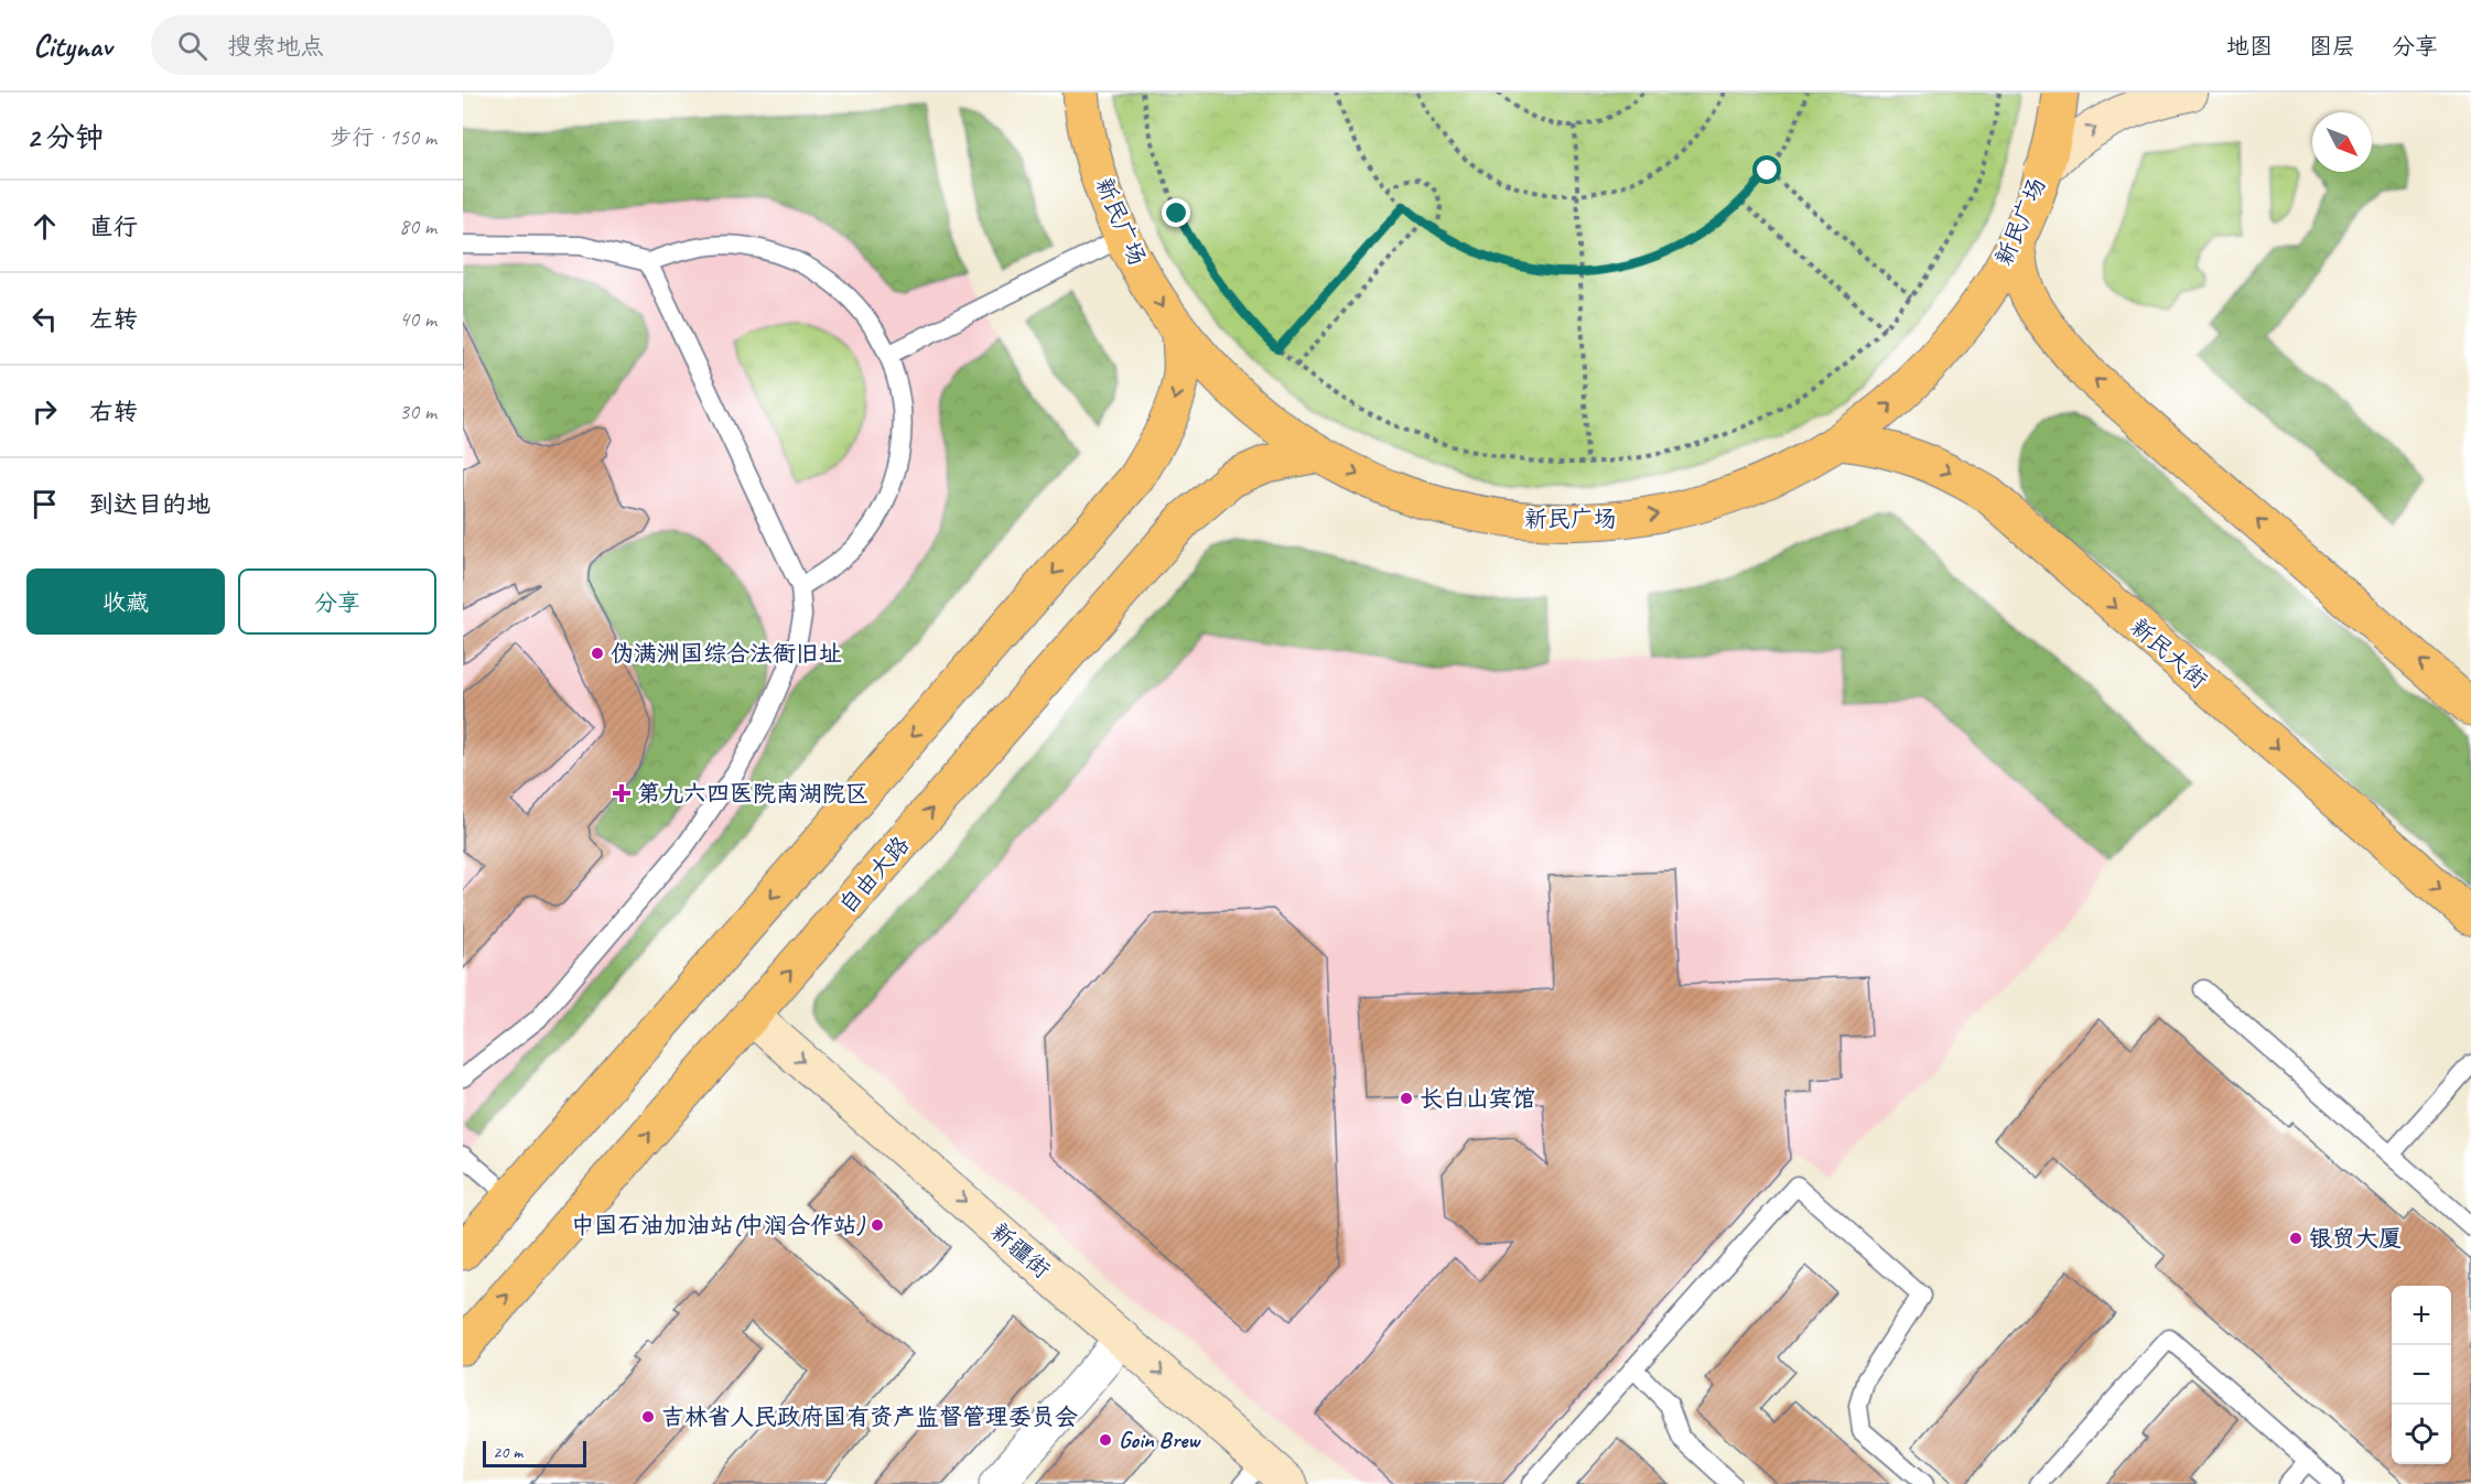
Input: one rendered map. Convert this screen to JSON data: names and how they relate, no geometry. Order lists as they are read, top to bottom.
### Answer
{
  "streets": {
    "main road": ["新民广场", "新民大街", "自由大路"],
    "street": ["新疆街"]
  },
  "crossings": [
    ["新民广场", "新民大街"],
    ["新民广场", "自由大路"],
    ["自由大路", "新疆街"]
  ],
  "one_way": ["新民广场", "新疆街"],
  "places": {
    "other": [
      "伪满洲国综合法衙旧址",
      "长白山宾馆",
      "中国石油加油站(中润合作站)",
      "银贸大厦",
      "吉林省人民政府国有资产监督管理委员会",
      "Goin Brew"
    ],
    "health": ["第九六四医院南湖院区"]
  },
  "scale_bar": "20 m",
  "north": "bottom right",
  "page": {
    "header": "Citynav",
    "search": "搜索地点",
    "nav": ["地图", "图层", "分享"],
    "heading": ["2 分钟", "步行 · 150 m"],
    "list": [
      ["直行", "80 m"],
      ["左转", "40 m"],
      ["右转", "30 m"],
      "到达目的地"
    ],
    "buttons": ["收藏", "分享"],
    "map_buttons": ["+", "−"],
    "scale": "20 m"
  }
}
